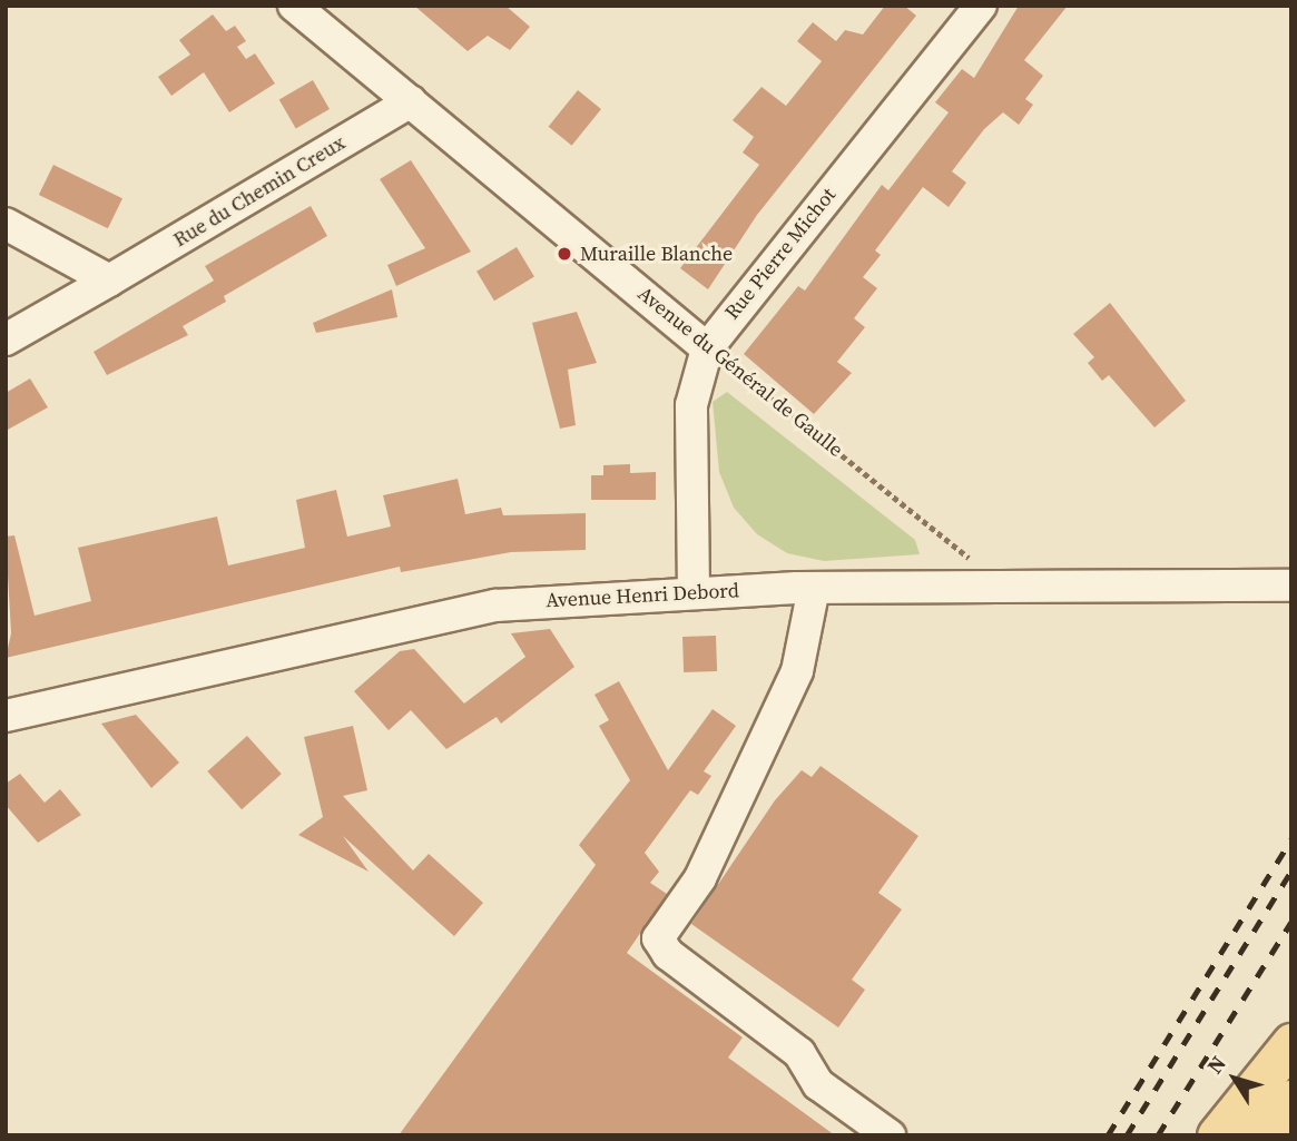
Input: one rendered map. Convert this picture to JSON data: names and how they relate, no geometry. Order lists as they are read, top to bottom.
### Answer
{
  "streets": {
    "street": [
      "Rue du Chemin Creux",
      "Rue Pierre Michot",
      "Avenue du Général de Gaulle",
      "Avenue Henri Debord"
    ]
  },
  "crossings": [
    ["Rue du Chemin Creux", "Avenue du Général de Gaulle"],
    ["Rue Pierre Michot", "Avenue du Général de Gaulle"],
    ["Rue Pierre Michot", "Avenue Henri Debord"],
    ["Avenue du Général de Gaulle", "Avenue Henri Debord"]
  ],
  "places": ["Muraille Blanche"],
  "north": "top left"
}
